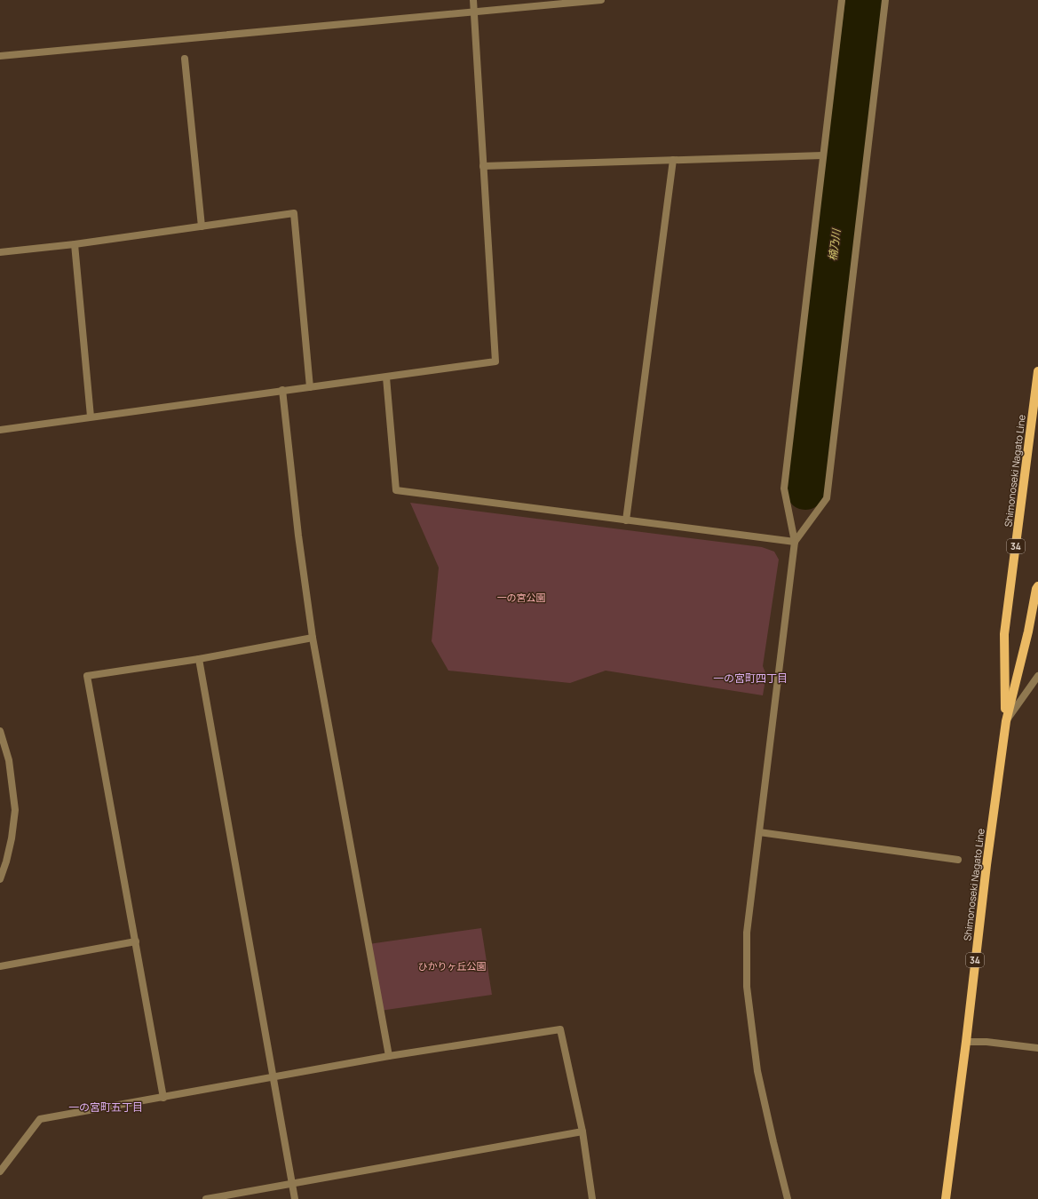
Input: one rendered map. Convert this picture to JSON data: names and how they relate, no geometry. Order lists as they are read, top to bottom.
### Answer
{
  "streets": {
    "main road": ["Shimonoseki Nagato Line", "34"]
  },
  "districts": ["一の宮町四丁目", "一の宮町五丁目"],
  "water": ["楠乃川"],
  "parks": ["一の宮公園", "ひかりヶ丘公園"]
}
